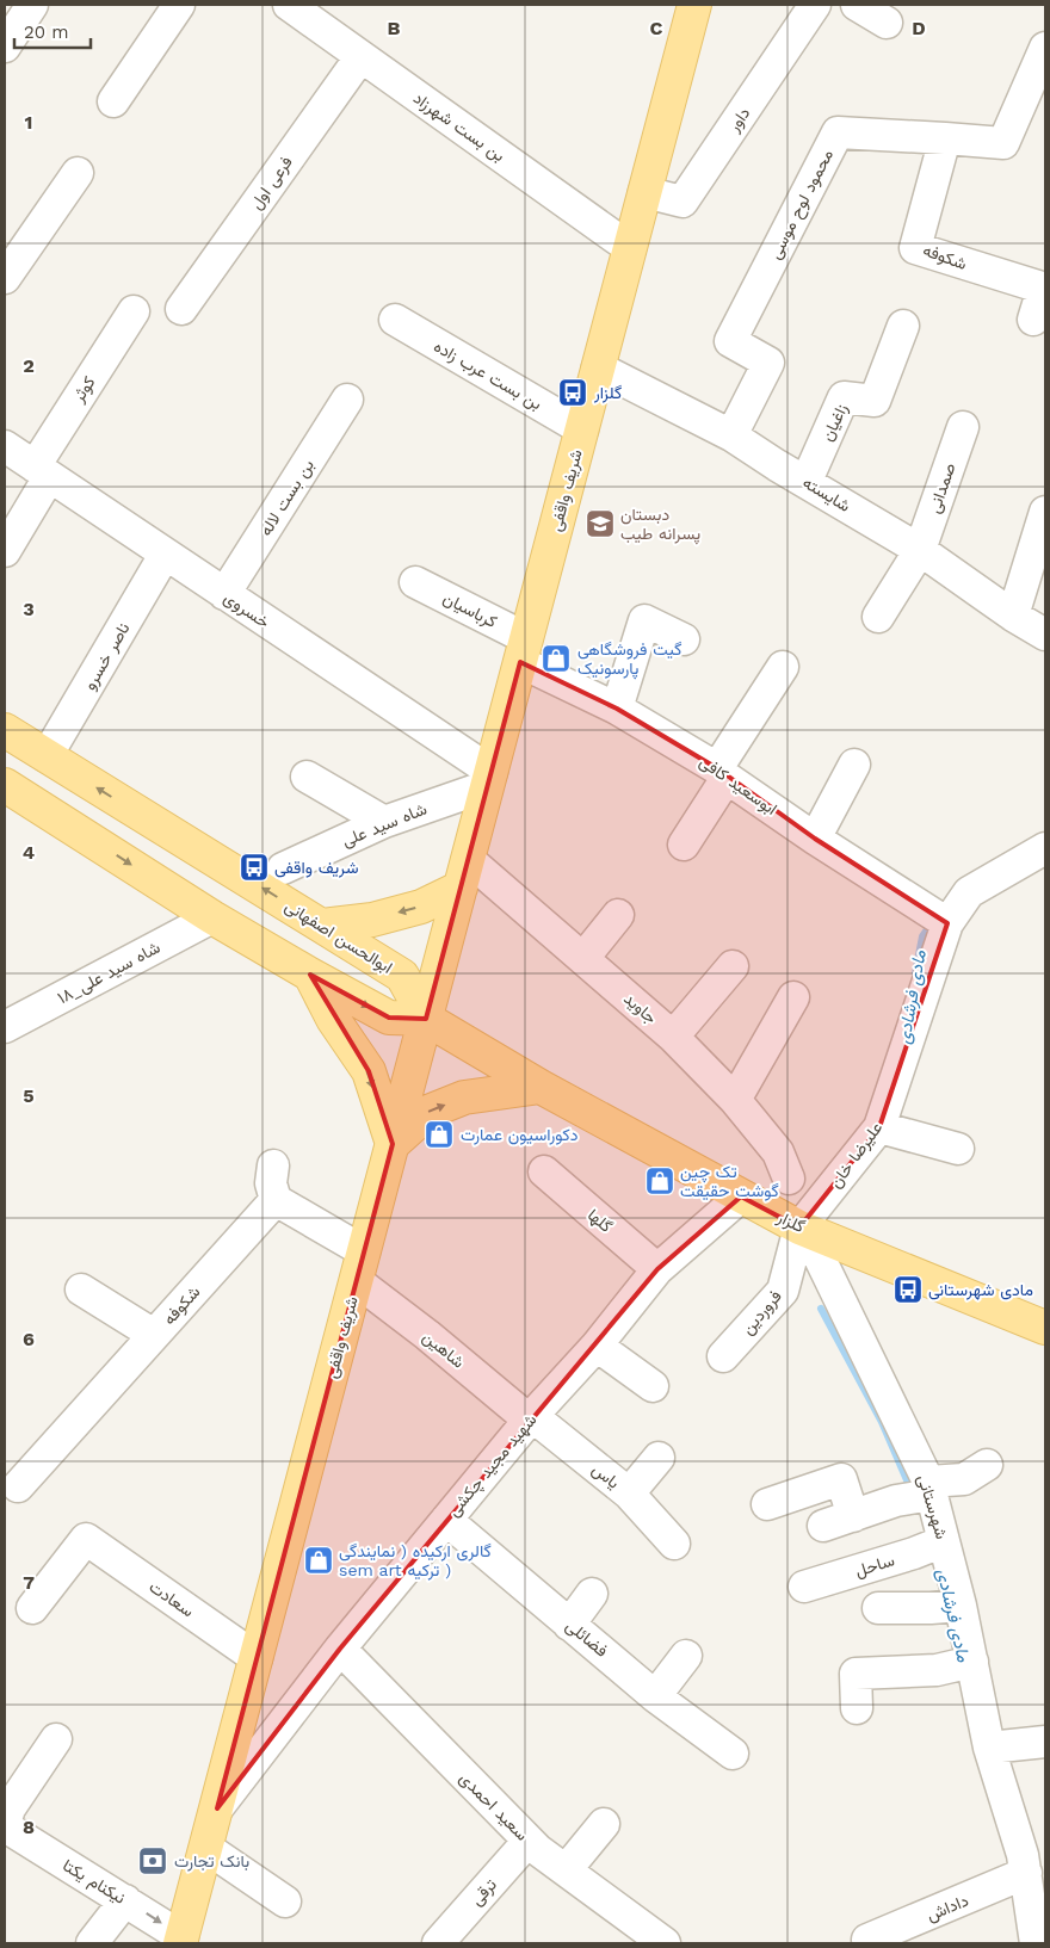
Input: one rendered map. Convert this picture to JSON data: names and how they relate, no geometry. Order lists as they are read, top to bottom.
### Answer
{
  "streets": {
    "main road": ["شریف واقفی", "ابوالحسن اصفهانی", "گلزار"],
    "street": [
      "داور",
      "بن بست شهرزاد",
      "فرعی اول",
      "محمود لوح موسی",
      "شکوفه",
      "بن بست عرب زاده",
      "کوثر",
      "زاغیان",
      "صمدانی",
      "شایسته",
      "بن بست لاله",
      "خسروی",
      "کرباسیان",
      "ناصر خسرو",
      "ابوسعید کافی",
      "شاه سید علی",
      "۱۸_شاه سید علی",
      "جاوید",
      "علیرضا خان",
      "گلها",
      "فروردین",
      "شاهین",
      "شهید مجید چکشی",
      "یاس",
      "شهرستانی",
      "ساحل",
      "سعادت",
      "فضائلی",
      "سعید احمدی",
      "نیکنام یکتا",
      "ترقی",
      "داداش"
    ]
  },
  "crossings": [
    ["داور", "شریف واقفی"],
    ["بن بست شهرزاد", "فرعی اول"],
    ["بن بست شهرزاد", "شریف واقفی"],
    ["محمود لوح موسی", "شکوفه"],
    ["محمود لوح موسی", "شایسته"],
    ["بن بست عرب زاده", "شریف واقفی"],
    ["کوثر", "خسروی"],
    ["زاغیان", "شایسته"],
    ["صمدانی", "شایسته"],
    ["شریف واقفی", "شایسته"],
    ["شریف واقفی", "خسروی"],
    ["شریف واقفی", "کرباسیان"],
    ["شریف واقفی", "ابوسعید کافی"],
    ["شریف واقفی", "شاه سید علی"],
    ["شریف واقفی", "ابوالحسن اصفهانی"],
    ["شریف واقفی", "جاوید"],
    ["شریف واقفی", "گلزار"],
    ["شریف واقفی", "شاهین"],
    ["شریف واقفی", "شهید مجید چکشی"],
    ["شریف واقفی", "سعادت"],
    ["شریف واقفی", "نیکنام یکتا"],
    ["بن بست لاله", "خسروی"],
    ["خسروی", "ناصر خسرو"],
    ["خسروی", "شاه سید علی"],
    ["کرباسیان", "ابوسعید کافی"],
    ["ناصر خسرو", "ابوالحسن اصفهانی"],
    ["ابوسعید کافی", "علیرضا خان"],
    ["ابوالحسن اصفهانی", "گلزار"],
    ["علیرضا خان", "گلزار"],
    ["علیرضا خان", "فروردین"],
    ["علیرضا خان", "شهرستانی"],
    ["گلها", "شهید مجید چکشی"],
    ["گلزار", "فروردین"],
    ["گلزار", "شهید مجید چکشی"],
    ["گلزار", "شهرستانی"],
    ["فروردین", "شهرستانی"],
    ["شاهین", "شهید مجید چکشی"],
    ["شاهین", "یاس"],
    ["شهید مجید چکشی", "یاس"],
    ["شهید مجید چکشی", "فضائلی"],
    ["شهید مجید چکشی", "سعید احمدی"],
    ["شهرستانی", "ساحل"],
    ["شهرستانی", "داداش"],
    ["سعید احمدی", "ترقی"]
  ],
  "water": ["مادی فرشادی"],
  "places": {
    "bus stop": ["گلزار", "شریف واقفی", "مادی شهرستانی"],
    "school or university": ["دبستان پسرانه طیب"],
    "shop": [
      "گیت فروشگاهی پارسونیک",
      "دکوراسیون عمارت",
      "تک چین گوشت حقیقت",
      "گالری ارکیده ( نمایندگی sem art ترکیه )"
    ],
    "bank": ["بانک تجارت"]
  },
  "scale_bar": "20 m",
  "grid": {
    "columns": ["B", "C", "D"],
    "rows": [
      "1",
      "2",
      "3",
      "4",
      "5",
      "6",
      "7",
      "8"
    ]
  }
}
